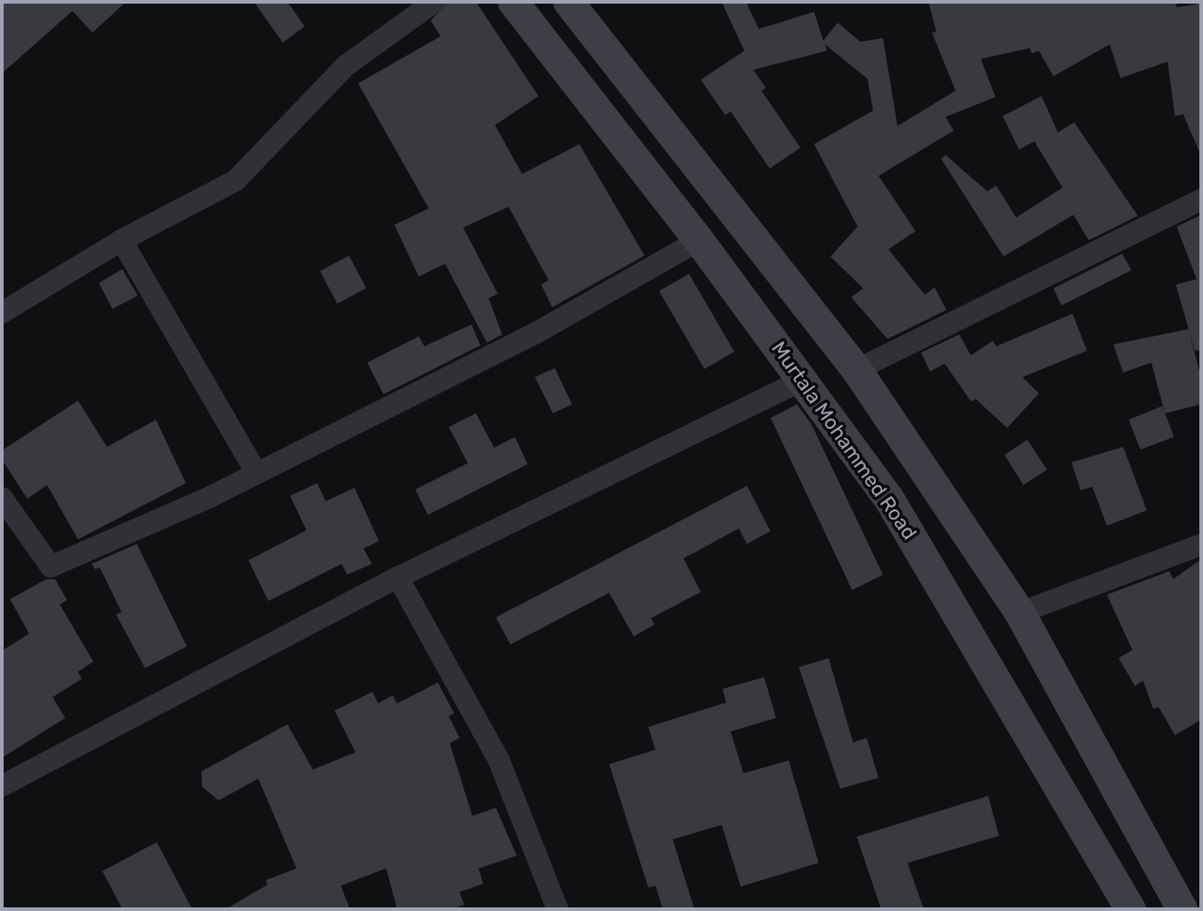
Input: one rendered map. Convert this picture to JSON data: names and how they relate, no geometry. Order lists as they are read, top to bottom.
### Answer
{
  "streets": {
    "main road": ["Murtala Mohammed Road"]
  }
}
